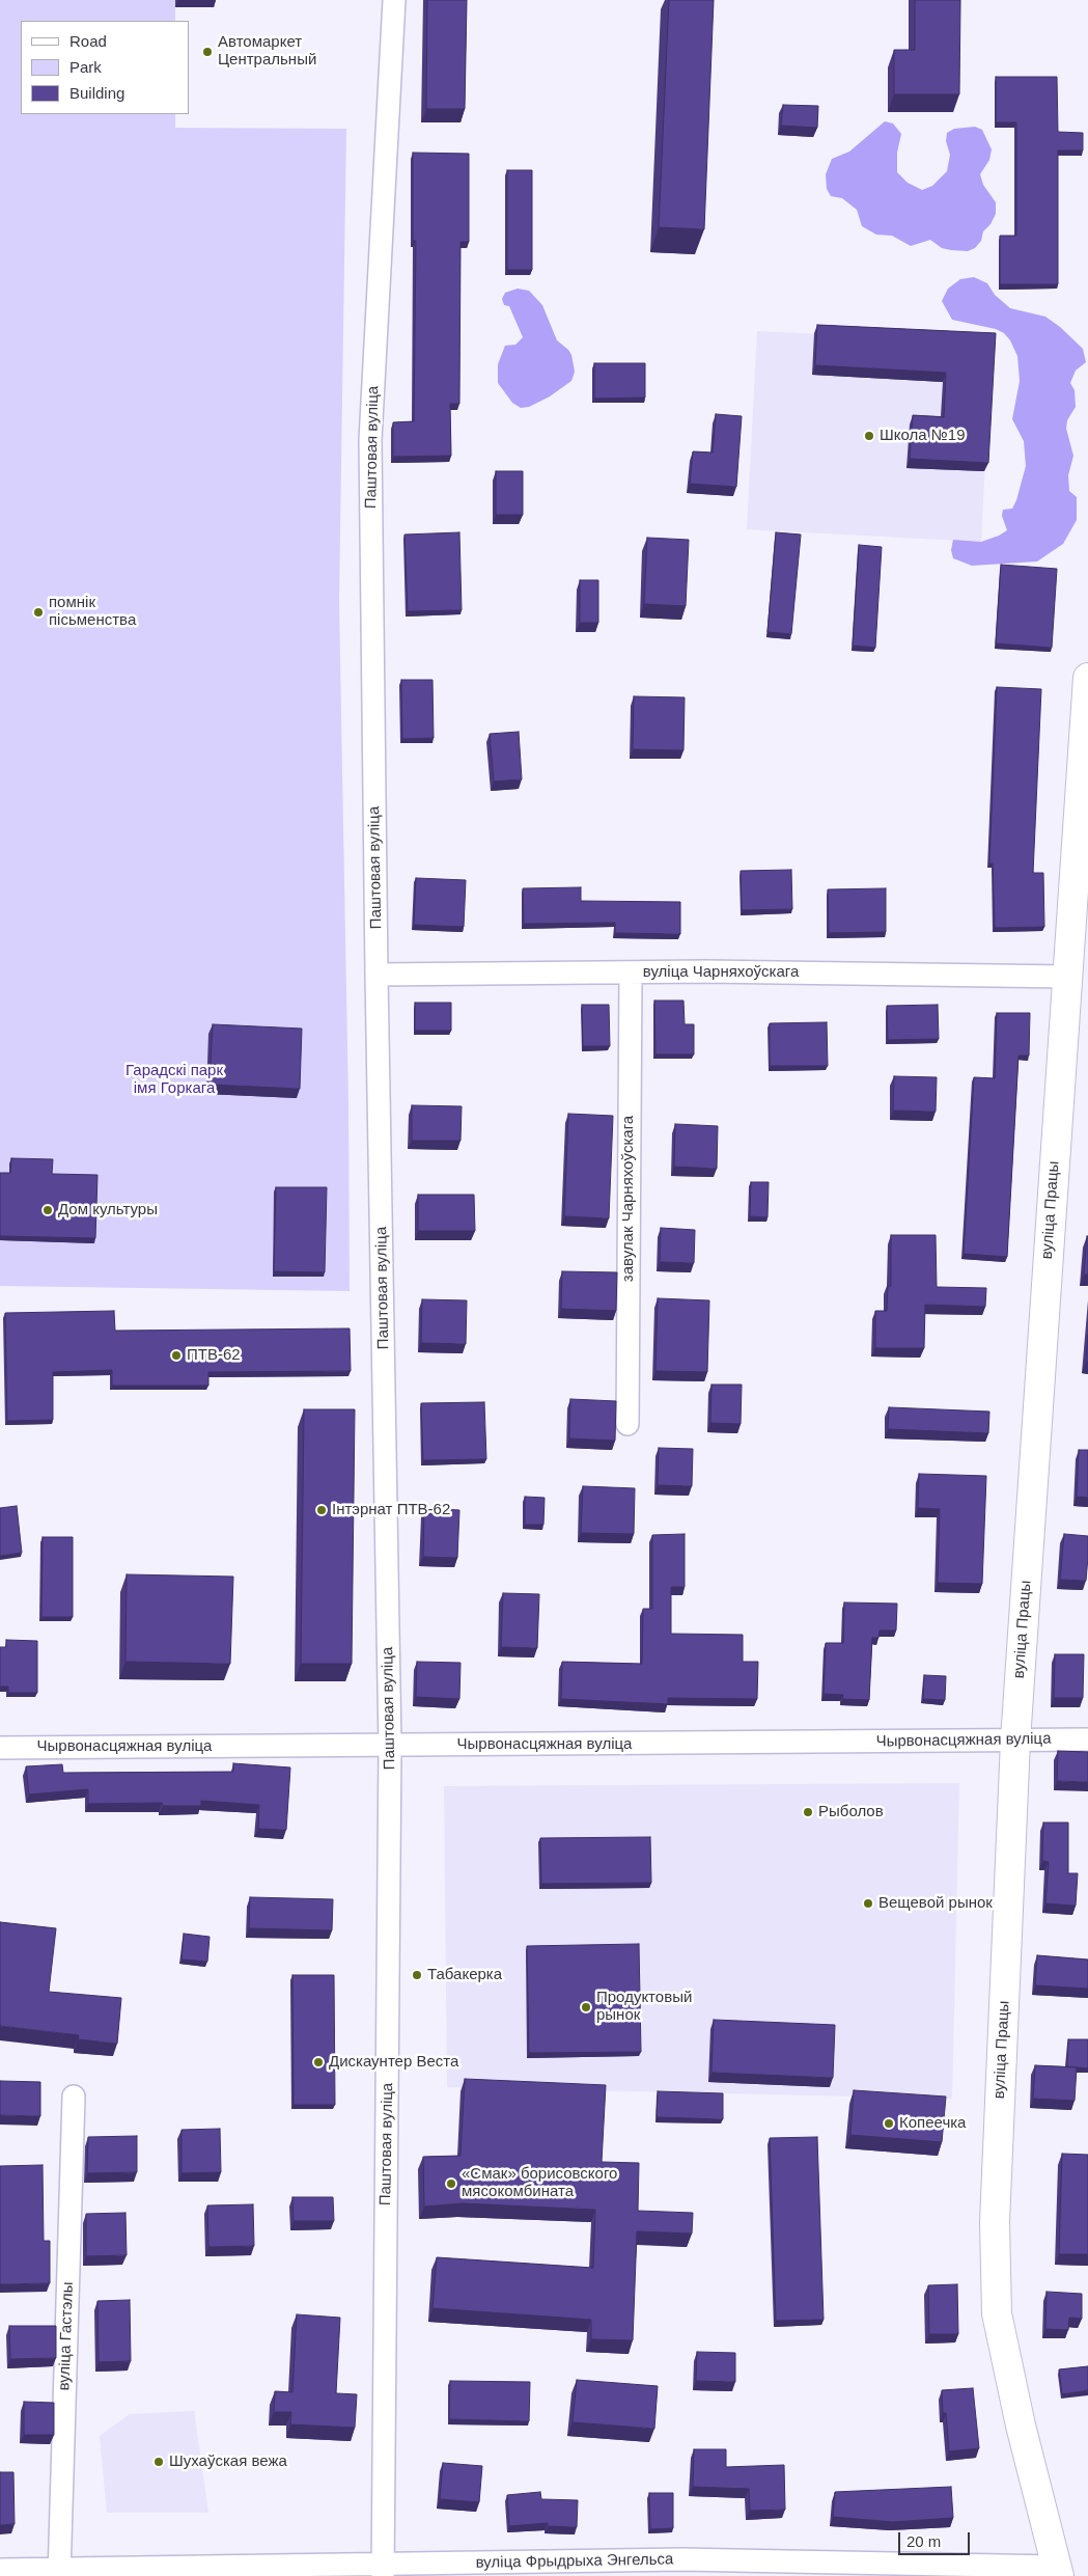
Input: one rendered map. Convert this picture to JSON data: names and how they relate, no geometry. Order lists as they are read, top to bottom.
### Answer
{
  "streets": {
    "main road": ["вуліца Працы"],
    "street": [
      "Паштовая вуліца",
      "вуліца Чарняхоўскага",
      "завулак Чарняхоўскага",
      "Чырвонасцяжная вуліца",
      "вуліца Гастэлы",
      "вуліца Фрыдрыха Энгельса"
    ]
  },
  "crossings": [
    ["Паштовая вуліца", "вуліца Чарняхоўскага"],
    ["Паштовая вуліца", "Чырвонасцяжная вуліца"],
    ["Паштовая вуліца", "вуліца Фрыдрыха Энгельса"],
    ["вуліца Чарняхоўскага", "завулак Чарняхоўскага"],
    ["вуліца Чарняхоўскага", "вуліца Працы"],
    ["вуліца Працы", "Чырвонасцяжная вуліца"],
    ["вуліца Працы", "вуліца Фрыдрыха Энгельса"],
    ["вуліца Гастэлы", "вуліца Фрыдрыха Энгельса"]
  ],
  "parks": ["Гарадскі парк імя Горкага"],
  "places": [
    "Автомаркет Центральный",
    "Школа №19",
    "помнік пісьменства",
    "Дом культуры",
    "ПТВ-62",
    "Інтэрнат ПТВ-62",
    "Рыболов",
    "Вещевой рынок",
    "Табакерка",
    "Продуктовый рынок",
    "Дискаунтер Веста",
    "Копеечка",
    "«Смак» борисовского мясокомбината",
    "Шухаўская вежа"
  ],
  "legend": ["Road", "Park", "Building"],
  "scale_bar": "20 m"
}
